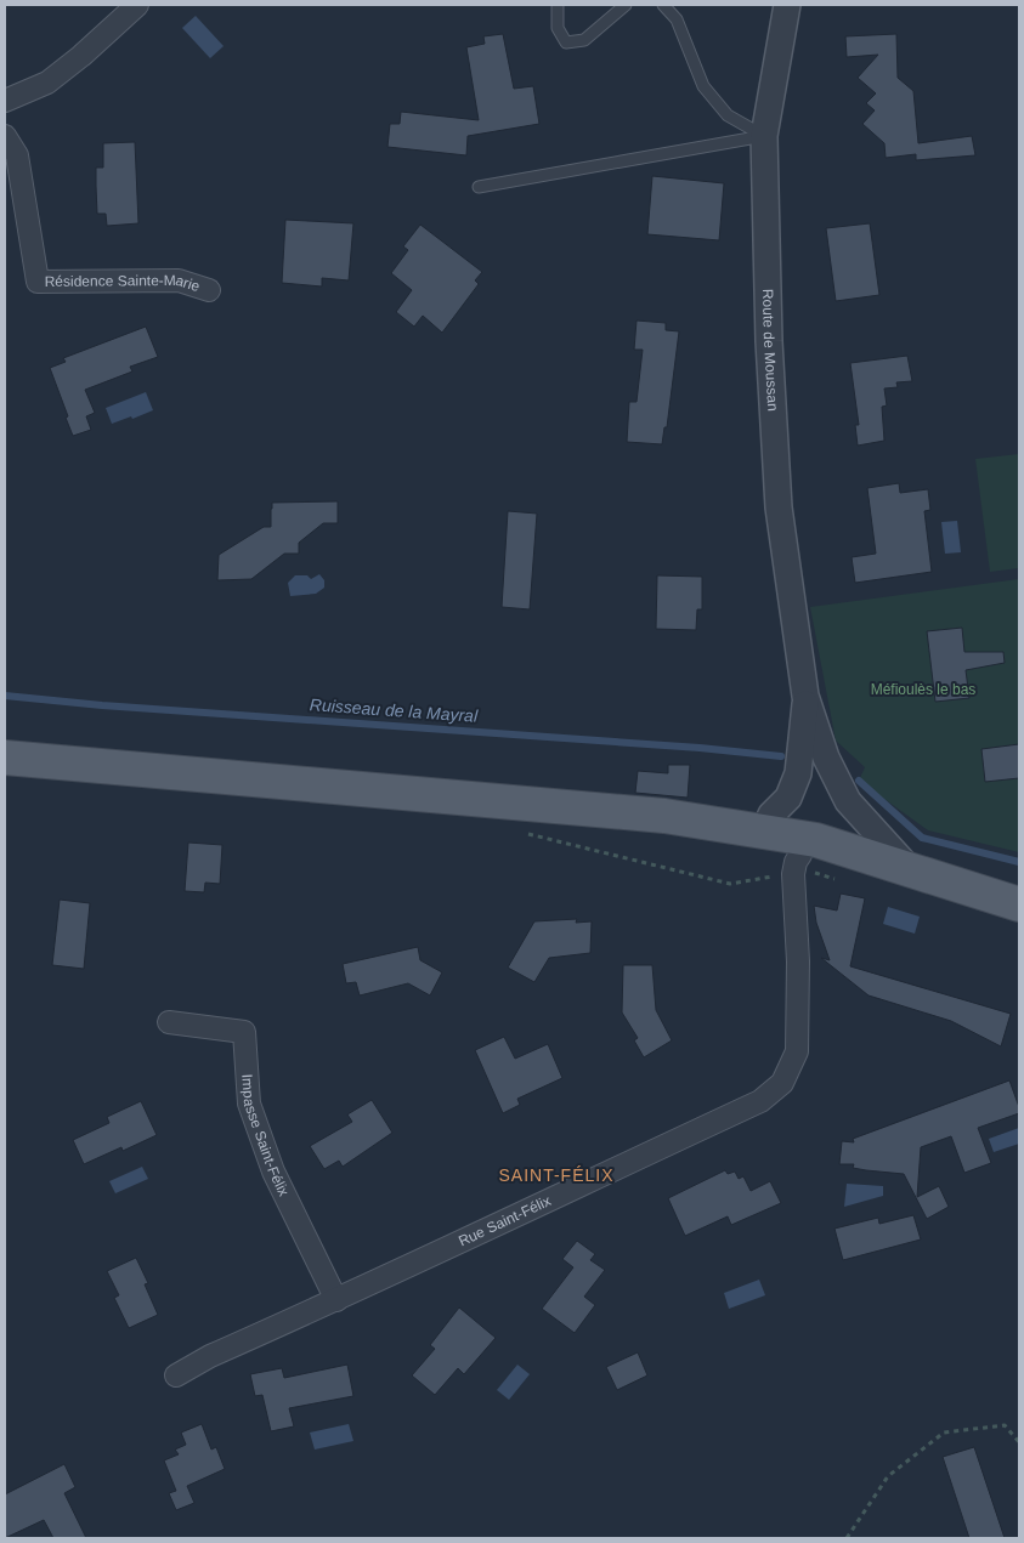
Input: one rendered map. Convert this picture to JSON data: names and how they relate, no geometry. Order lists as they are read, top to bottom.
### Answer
{
  "streets": {
    "street": [
      "Résidence Sainte-Marie",
      "Route de Moussan",
      "Impasse Saint-Félix",
      "Rue Saint-Félix"
    ]
  },
  "crossings": [
    ["Impasse Saint-Félix", "Rue Saint-Félix"]
  ],
  "districts": ["SAINT-FÉLIX"],
  "water": ["Ruisseau de la Mayral"],
  "parks": ["Méfioulès le bas"]
}
